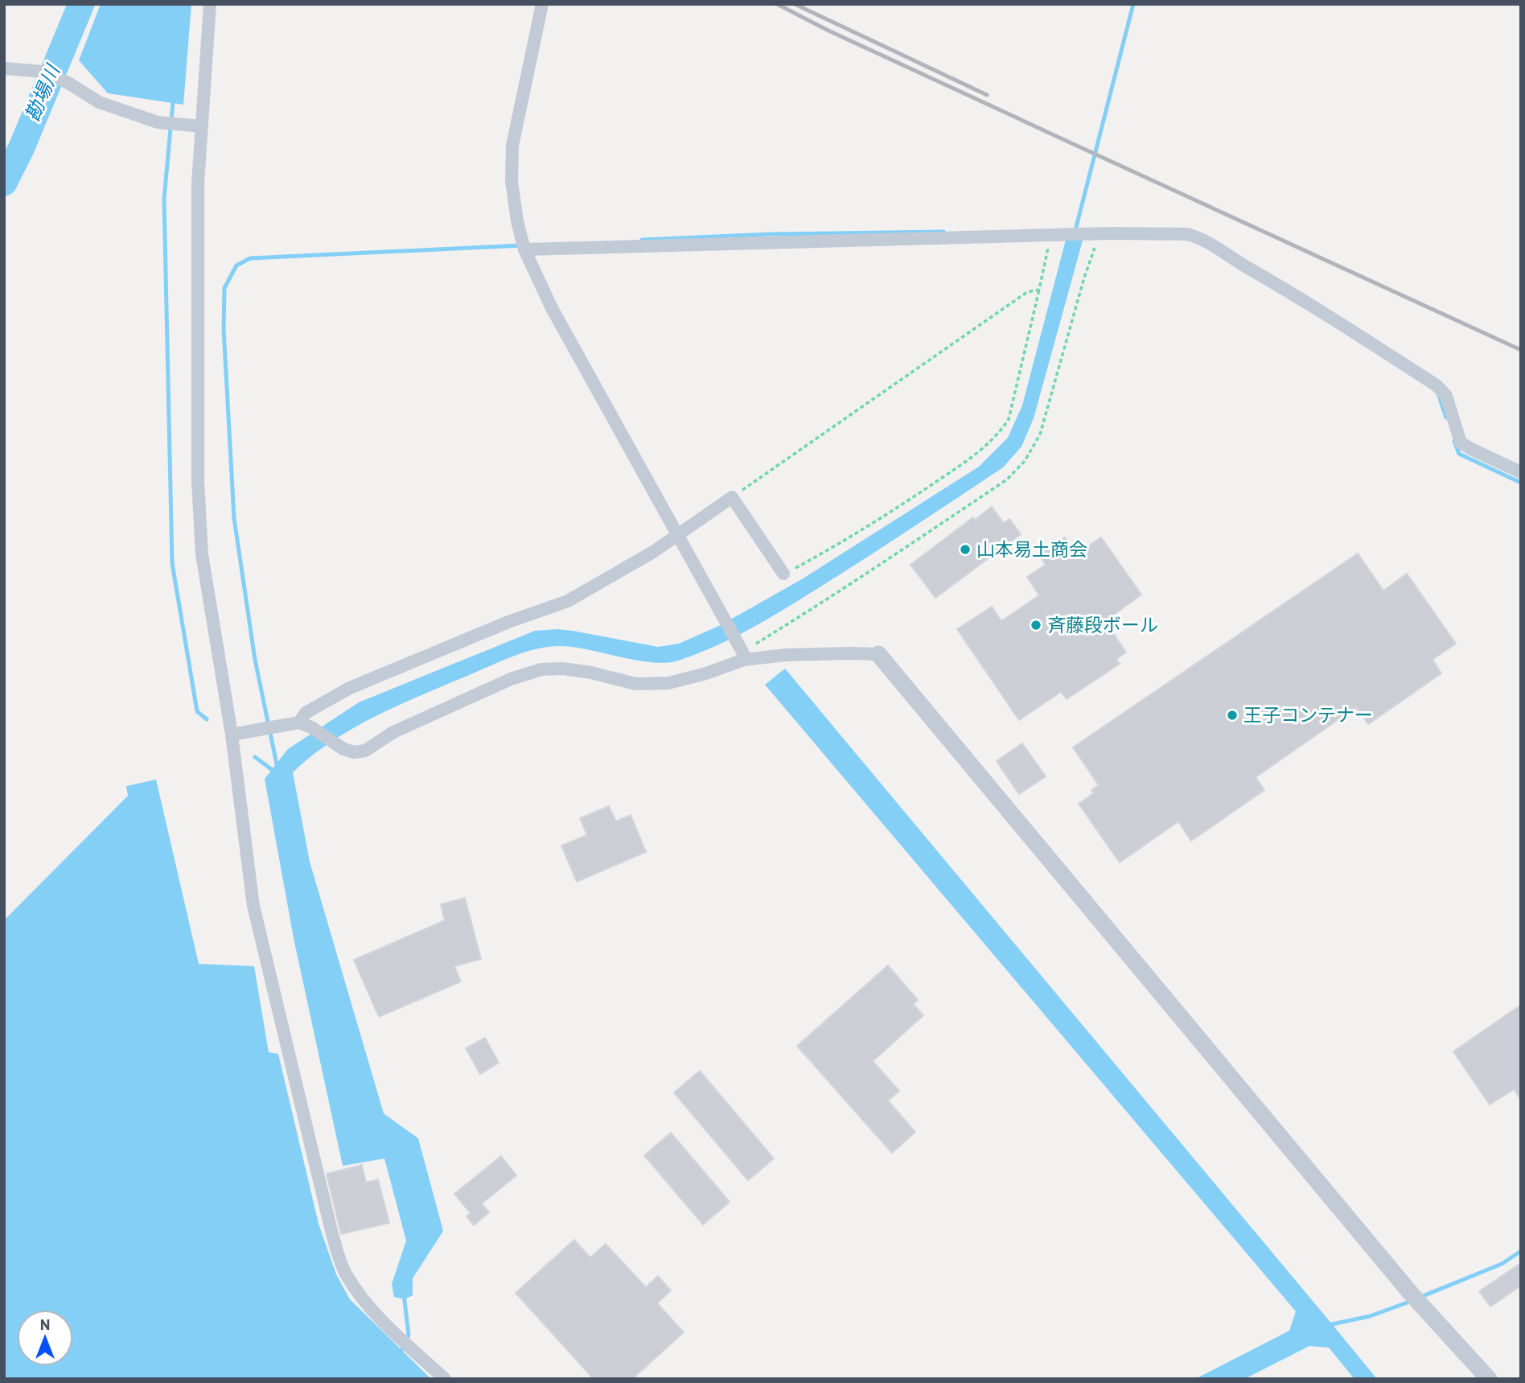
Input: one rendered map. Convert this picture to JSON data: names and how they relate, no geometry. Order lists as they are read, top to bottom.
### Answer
{
  "water": ["勘場川"],
  "places": ["山本易土商会", "斉藤段ボール", "王子コンテナー"],
  "north": "top"
}
